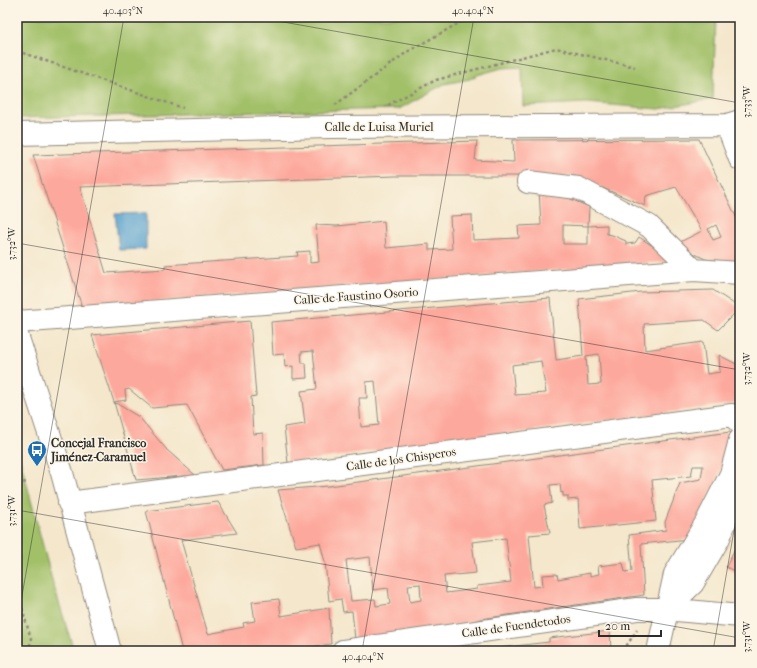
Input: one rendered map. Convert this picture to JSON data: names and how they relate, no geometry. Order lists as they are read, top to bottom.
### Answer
{
  "streets": {
    "street": [
      "Calle de Luisa Muriel",
      "Calle de Faustino Osorio",
      "Calle de los Chisperos",
      "Calle de Fuendetodos"
    ]
  },
  "places": {
    "bus stop": ["Concejal Francisco Jiménez-Caramuel"]
  },
  "scale_bar": "20 m",
  "coordinates": [
    "40.403°N",
    "40.404°N",
    "3.733°W",
    "3.732°W",
    "3.731°W"
  ]
}
